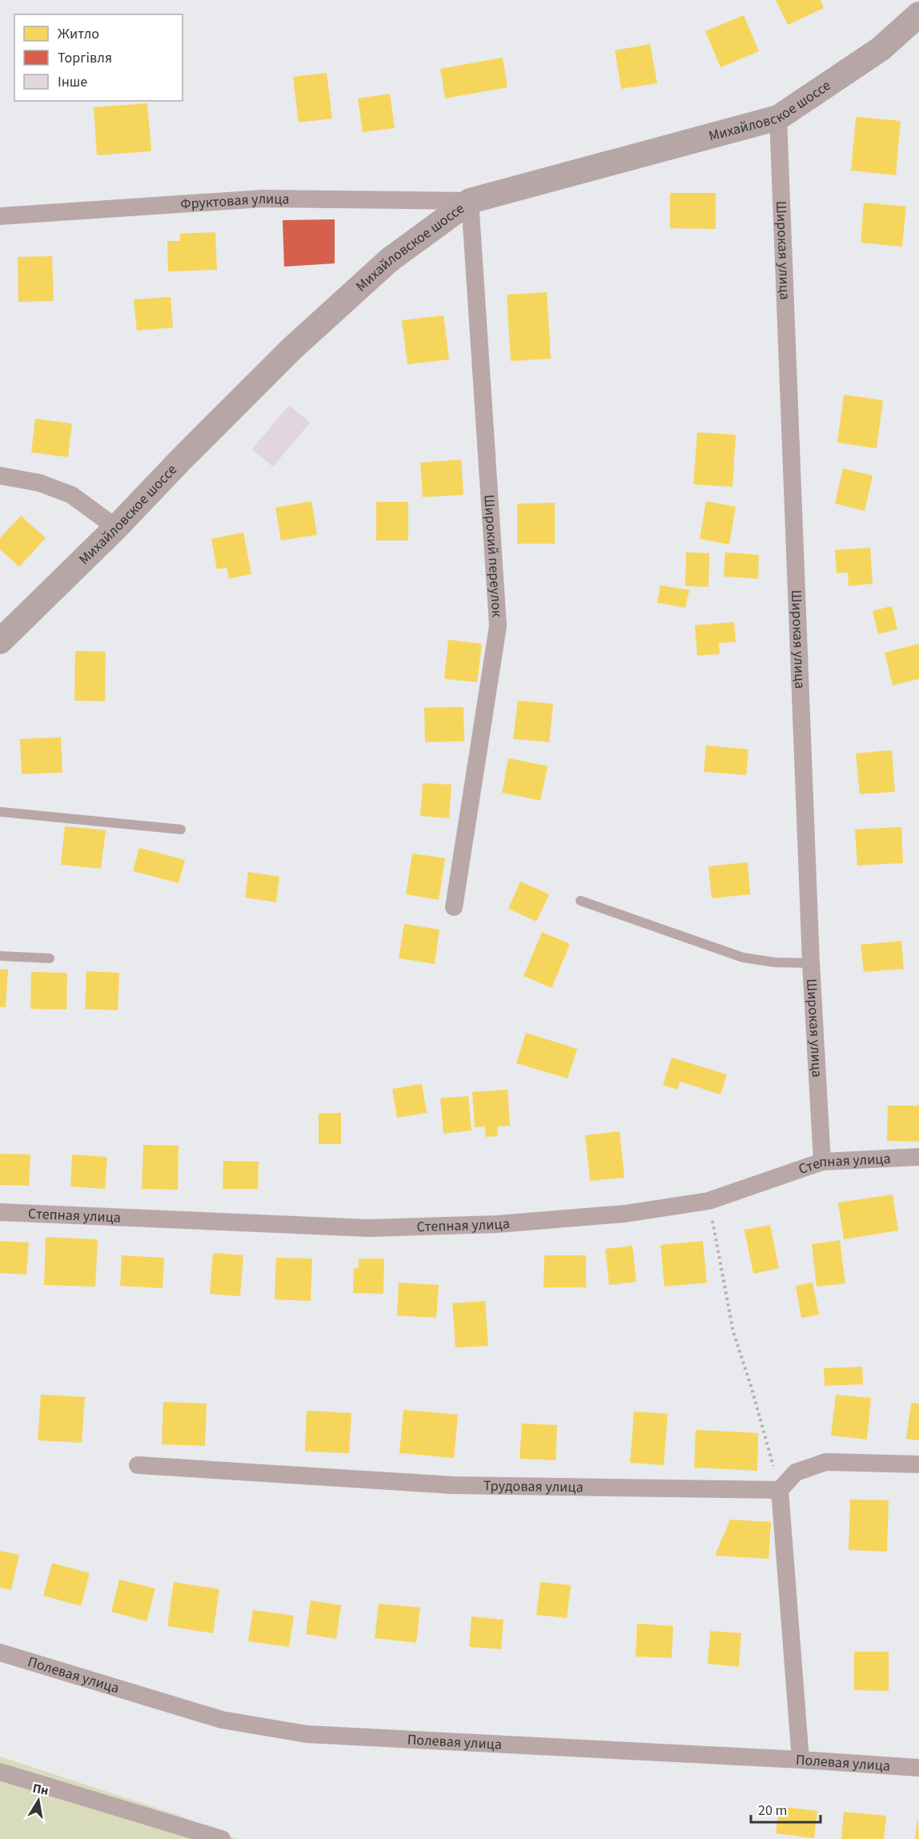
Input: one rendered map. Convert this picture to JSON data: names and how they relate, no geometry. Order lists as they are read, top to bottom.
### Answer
{
  "streets": {
    "main road": ["Михайловское шоссе"],
    "street": [
      "Фруктовая улица",
      "Широкая улица",
      "Широкий переулок",
      "Степная улица",
      "Трудовая улица",
      "Полевая улица"
    ]
  },
  "crossings": [
    ["Михайловское шоссе", "Фруктовая улица"],
    ["Михайловское шоссе", "Широкая улица"],
    ["Михайловское шоссе", "Широкий переулок"],
    ["Фруктовая улица", "Широкий переулок"],
    ["Широкая улица", "Степная улица"]
  ],
  "legend": ["Житло", "Торгівля", "Інше"],
  "scale_bar": "20 m",
  "north": "top"
}
